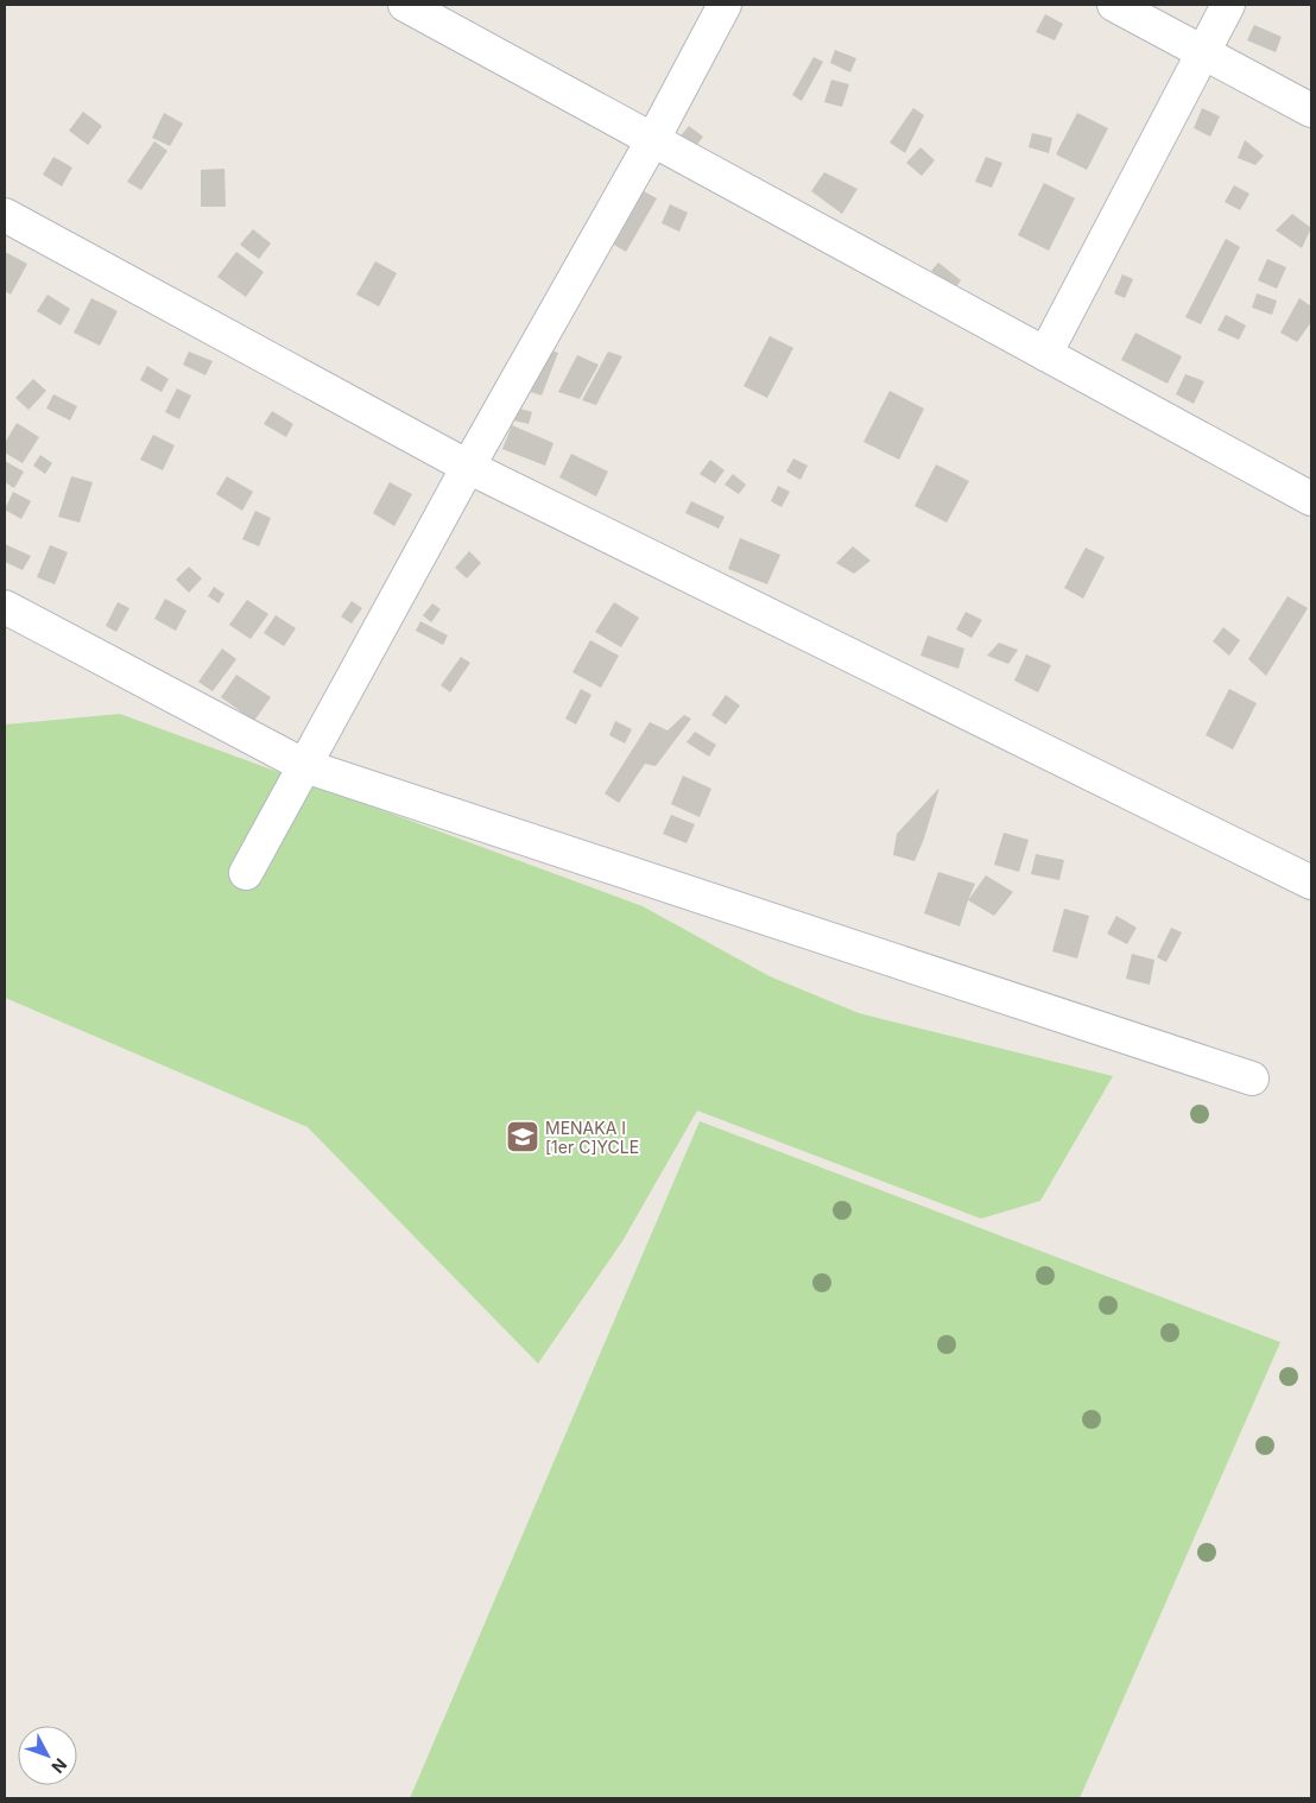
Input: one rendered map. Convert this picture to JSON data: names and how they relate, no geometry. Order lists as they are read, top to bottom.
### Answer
{
  "places": {
    "school or university": ["MENAKA I [1er C]YCLE"]
  },
  "north": "bottom right"
}
